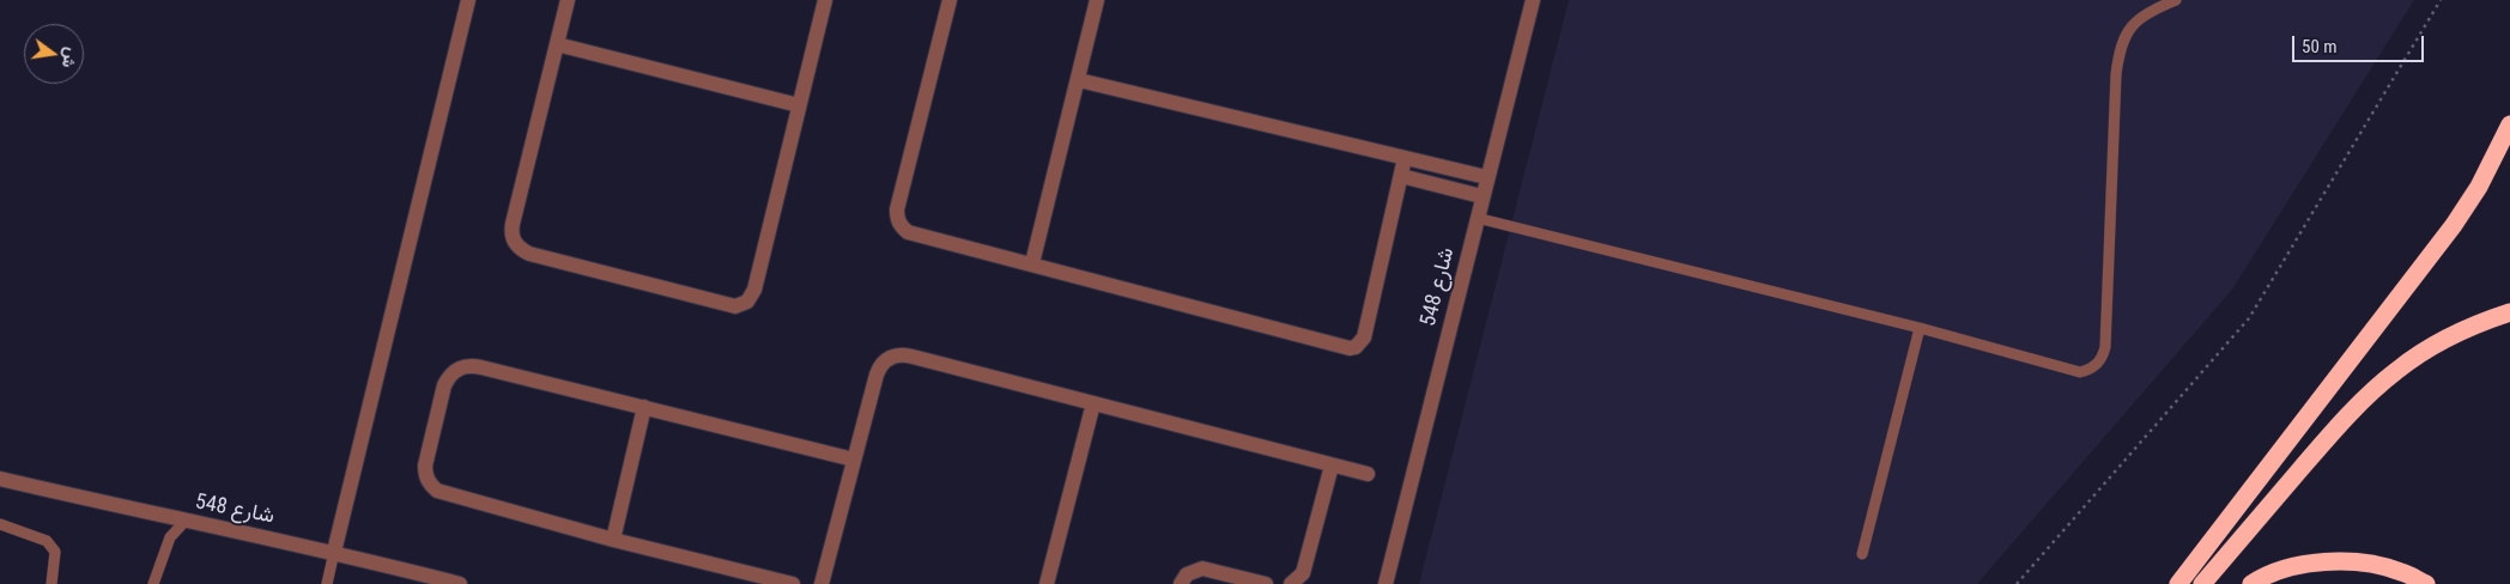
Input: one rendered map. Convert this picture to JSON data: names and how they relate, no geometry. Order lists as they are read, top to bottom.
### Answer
{
  "streets": {
    "street": ["شارع 548"]
  },
  "scale_bar": "50 m",
  "north": "right"
}
